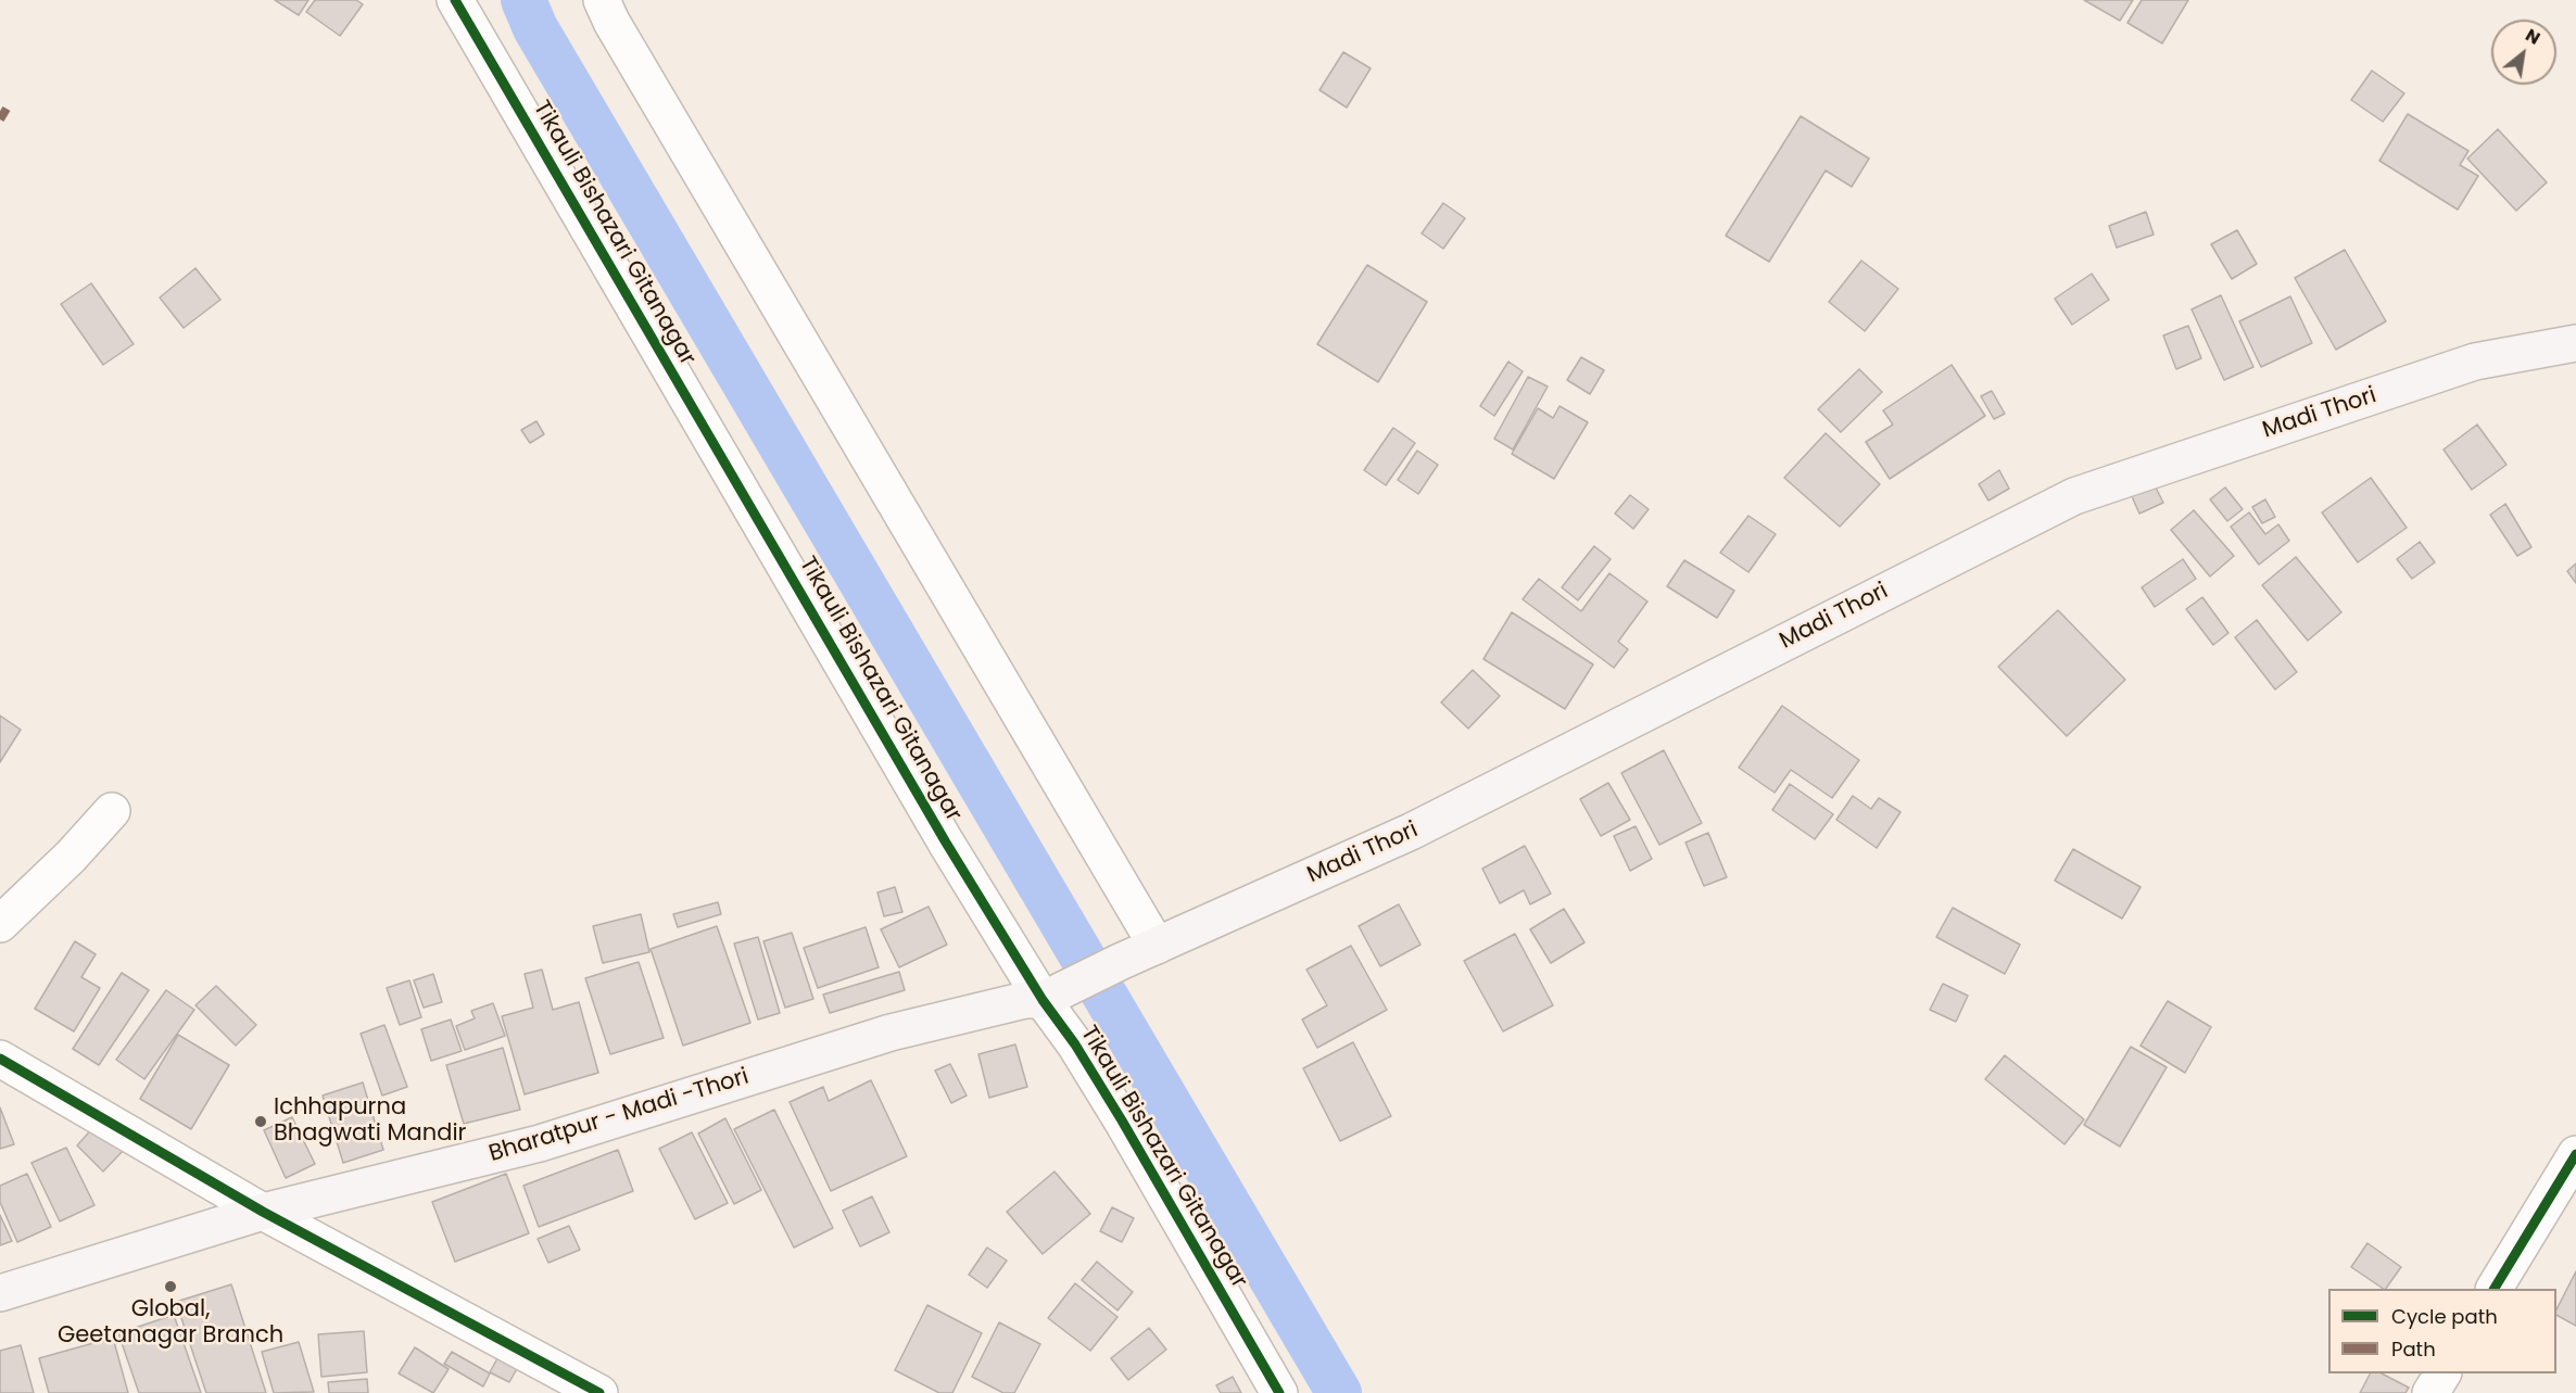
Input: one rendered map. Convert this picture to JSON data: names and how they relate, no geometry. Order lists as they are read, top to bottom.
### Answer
{
  "streets": {
    "main road": ["Madi Thori", "Bharatpur - Madi -Thori"],
    "street": ["Tikauli Bishazari Gitanagar"]
  },
  "crossings": [
    ["Tikauli Bishazari Gitanagar", "Madi Thori"],
    ["Tikauli Bishazari Gitanagar", "Bharatpur - Madi -Thori"],
    ["Madi Thori", "Bharatpur - Madi -Thori"]
  ],
  "places": ["Ichhapurna Bhagwati Mandir", "Global, Geetanagar Branch"],
  "legend": ["Cycle path", "Path"],
  "north": "top right"
}
